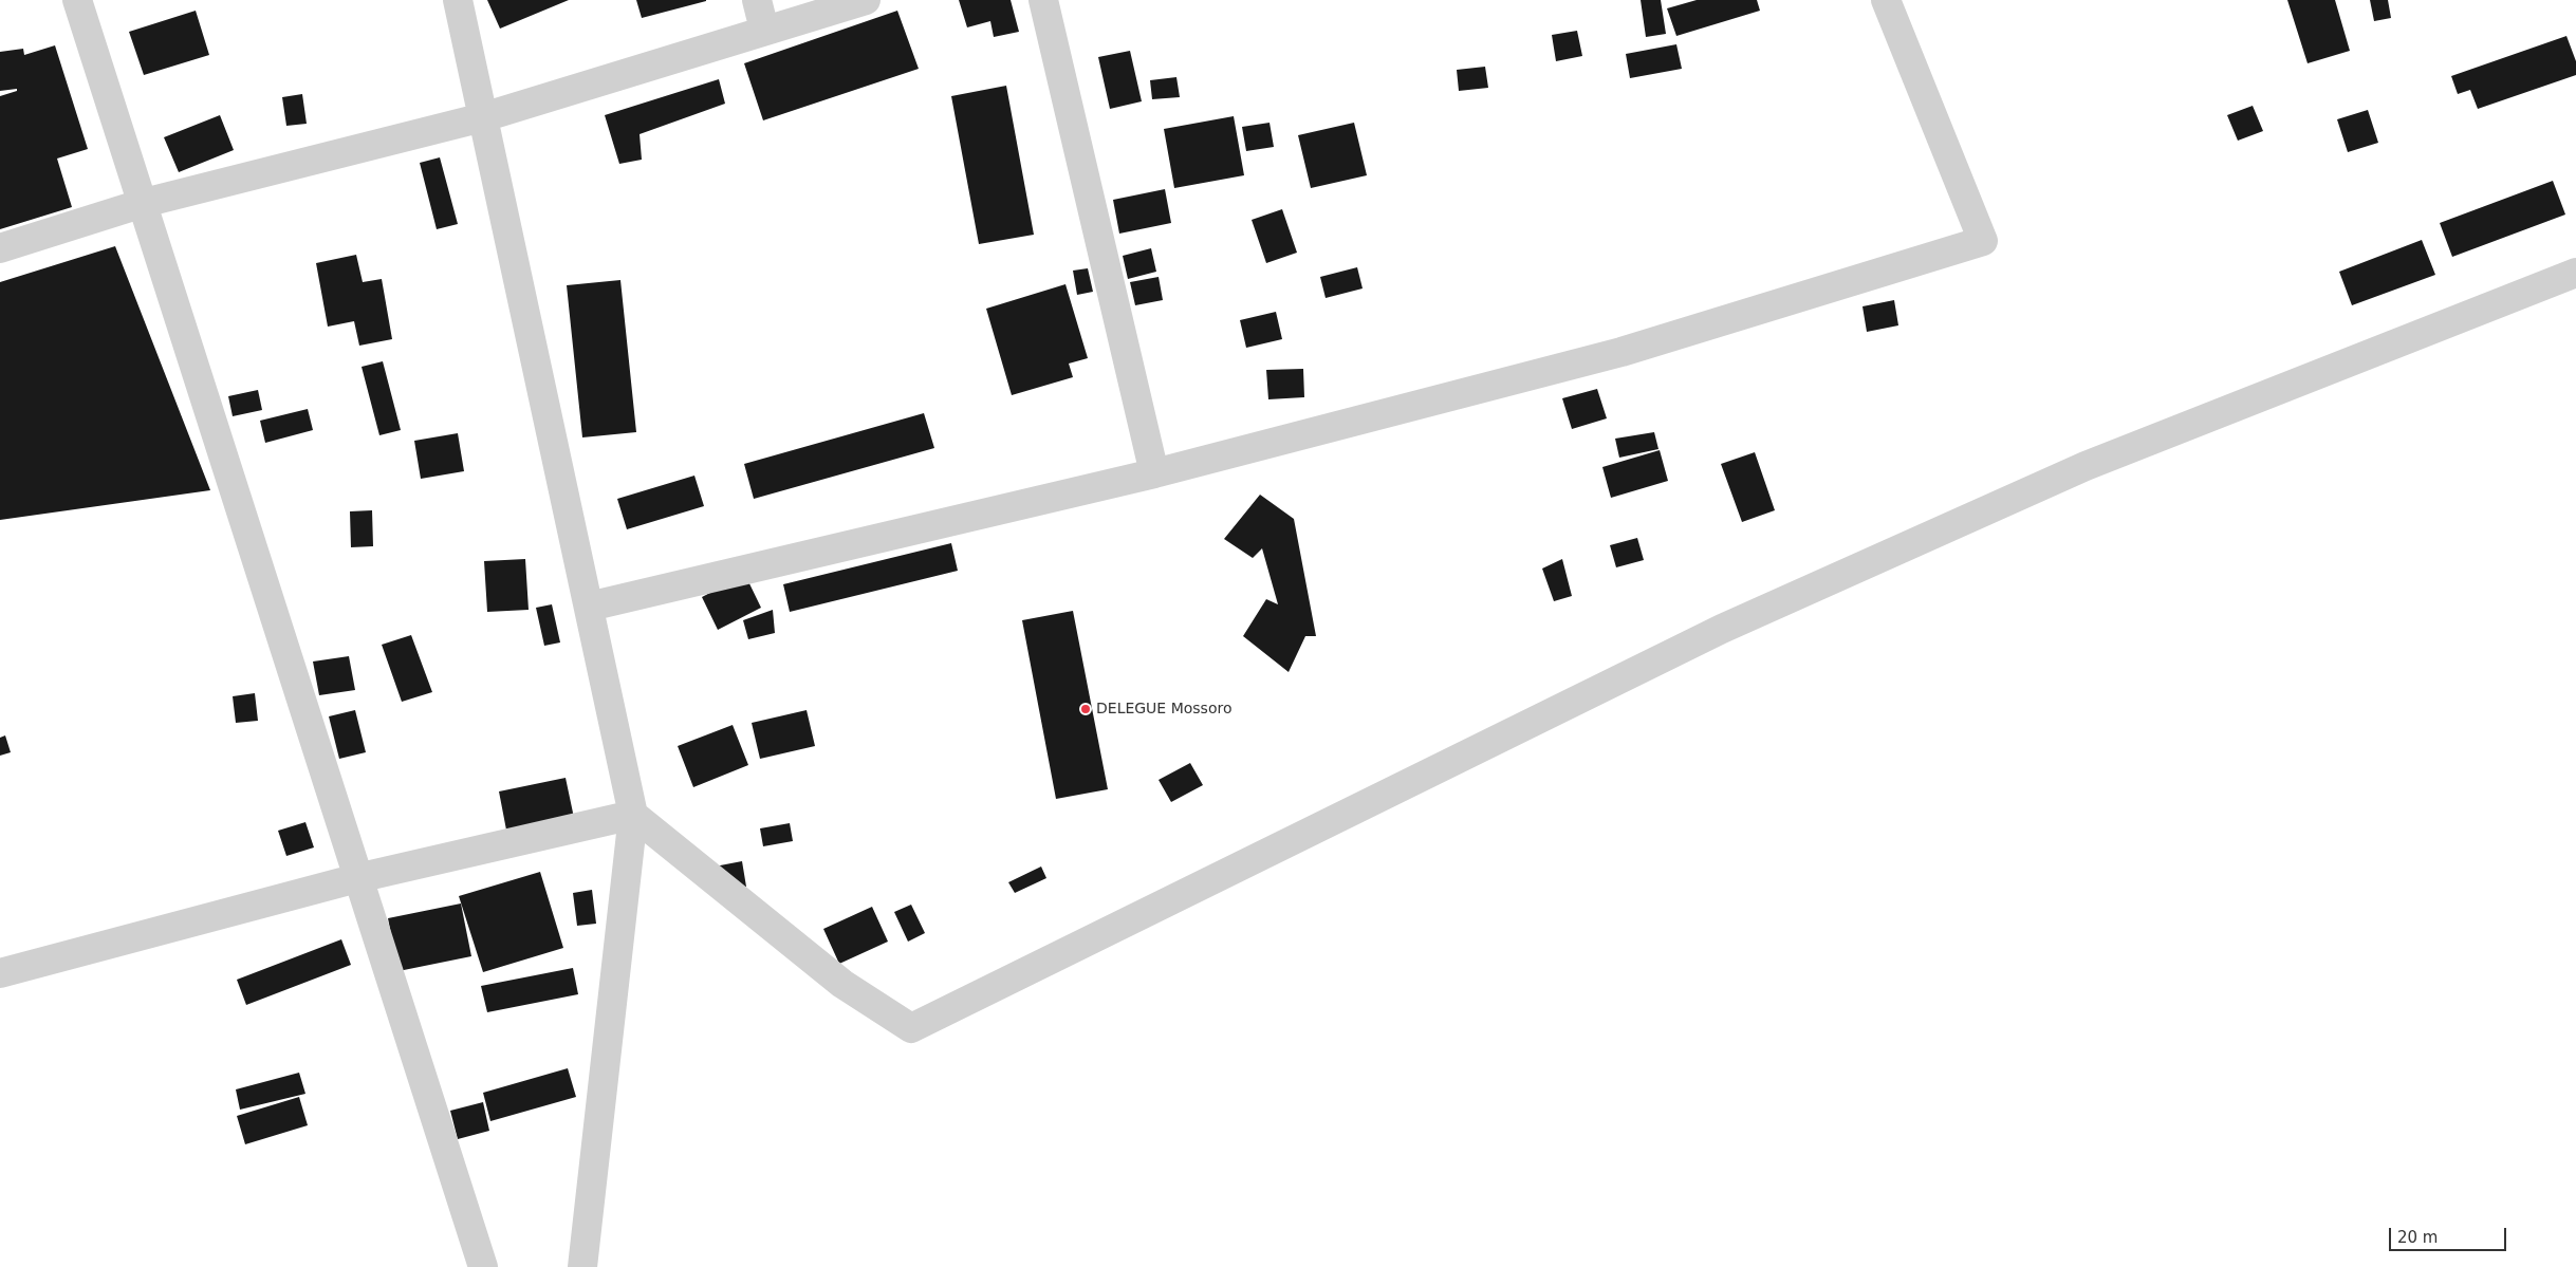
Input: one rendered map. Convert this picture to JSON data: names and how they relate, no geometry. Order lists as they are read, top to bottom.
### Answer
{
  "places": ["DELEGUE Mossoro"],
  "scale_bar": "20 m"
}
